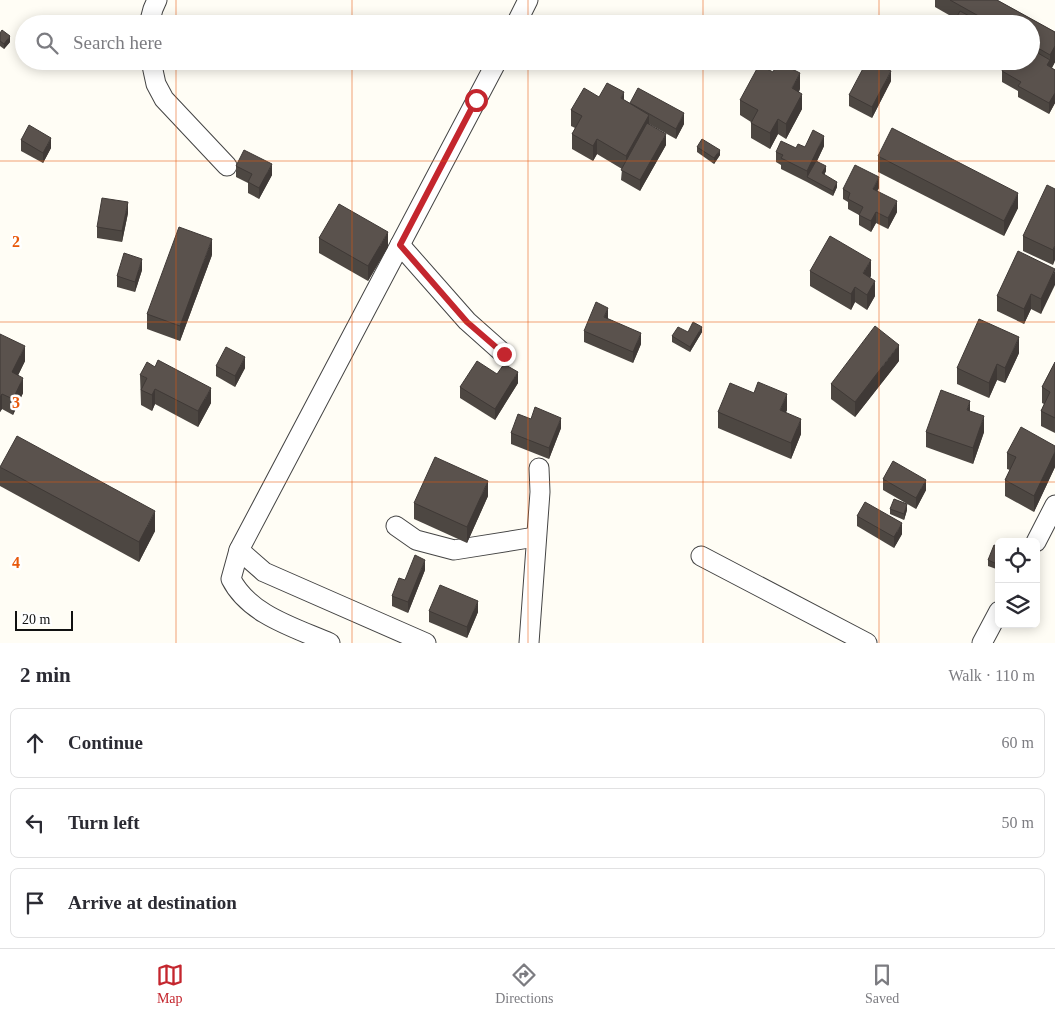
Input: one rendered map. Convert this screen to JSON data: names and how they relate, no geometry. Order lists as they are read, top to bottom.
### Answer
{
  "scale_bar": "20 m",
  "page": {
    "search": "Search here",
    "scale": "20 m",
    "heading": ["2 min", "Walk · 110 m"],
    "list": [
      ["Continue", "60 m"],
      ["Turn left", "50 m"],
      "Arrive at destination"
    ],
    "nav": ["Map", "Directions", "Saved"]
  },
  "grid": {
    "rows": ["2", "3", "4"]
  }
}
